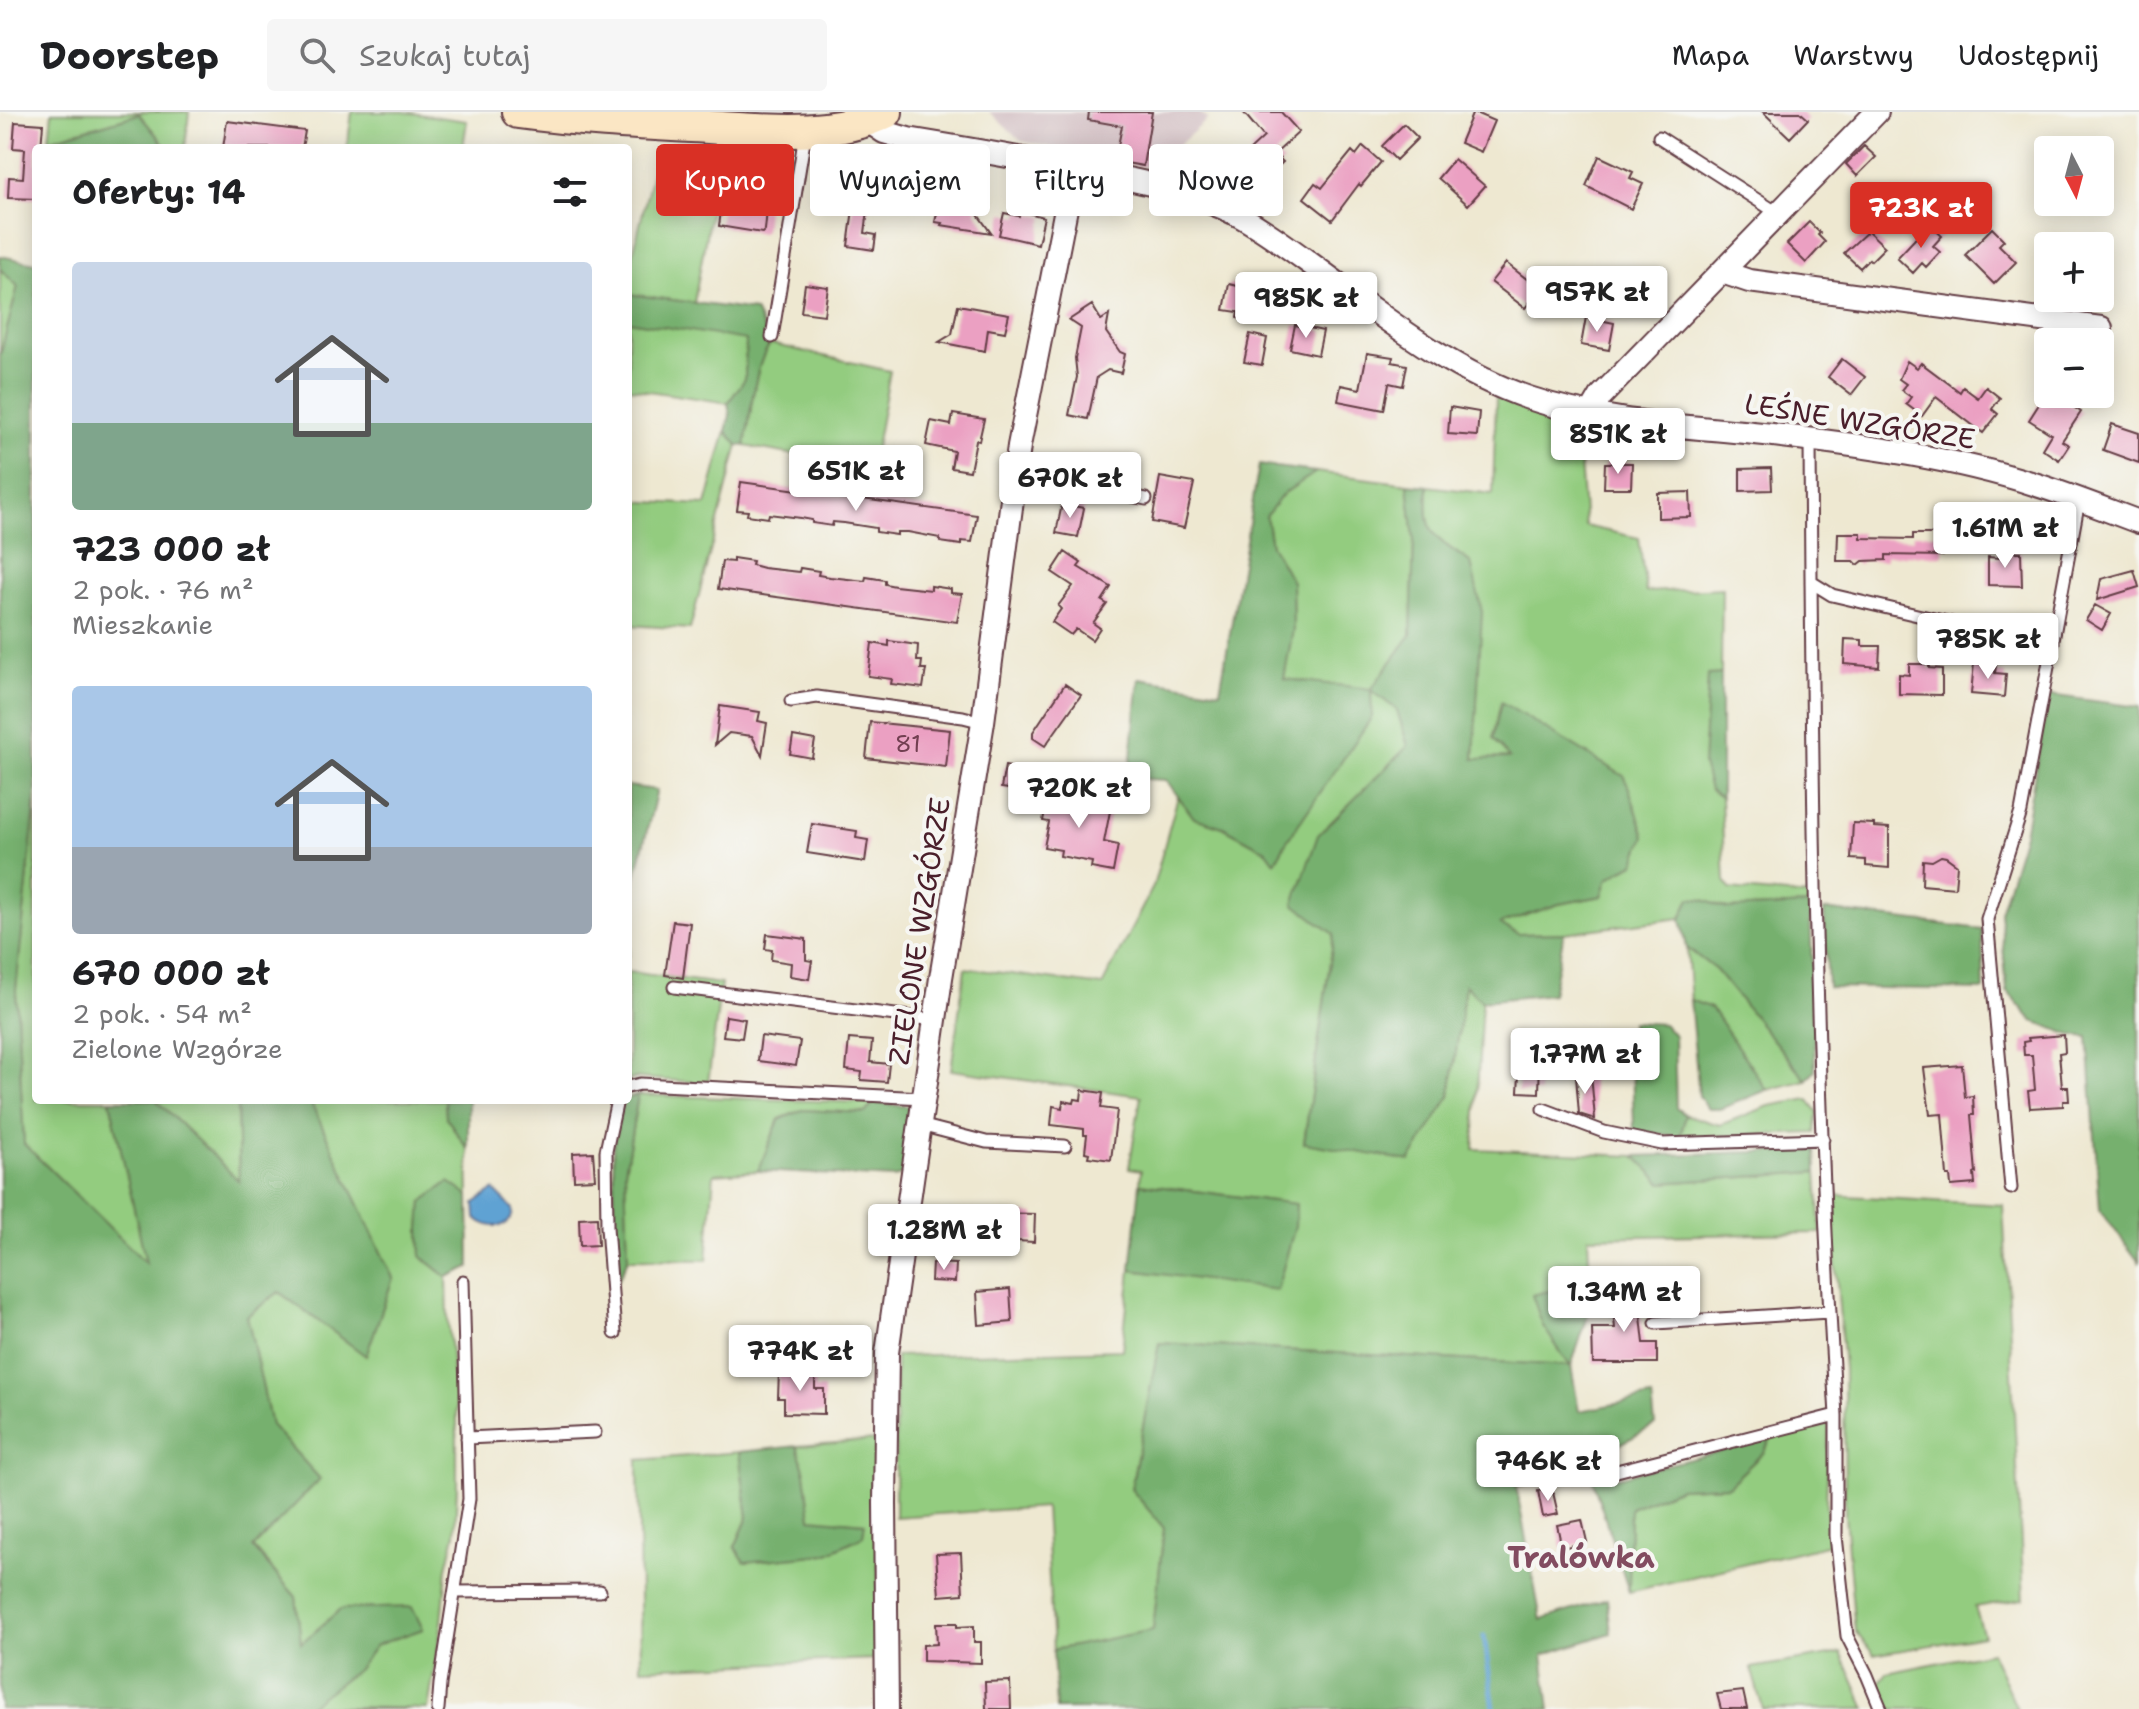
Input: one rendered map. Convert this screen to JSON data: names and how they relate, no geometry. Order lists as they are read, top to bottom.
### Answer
{
  "streets": {
    "street": ["LEŚNE WZGÓRZE", "ZIELONE WZGÓRZE"]
  },
  "districts": ["Tralówka"],
  "house_numbers": ["81"],
  "north": "bottom",
  "page": {
    "header": "Doorstep",
    "search": "Szukaj tutaj",
    "nav": ["Mapa", "Warstwy", "Udostępnij"],
    "map_buttons": ["+", "−"],
    "chip": [
      "Kupno",
      "Wynajem",
      "Filtry",
      "Nowe"
    ],
    "heading": "Oferty: 14",
    "price": [
      "723K zł",
      "957K zł",
      "985K zł",
      "851K zł",
      "651K zł",
      "670K zł",
      "1.61M zł",
      "785K zł",
      "720K zł",
      "1.77M zł",
      "1.28M zł",
      "1.34M zł",
      "774K zł",
      "746K zł"
    ],
    "list": [
      {
        "name": "723 000 zł",
        "note": "2 pok. · 76 m² · Mieszkanie"
      },
      {
        "name": "670 000 zł",
        "note": "2 pok. · 54 m² · Zielone Wzgórze"
      }
    ]
  }
}
